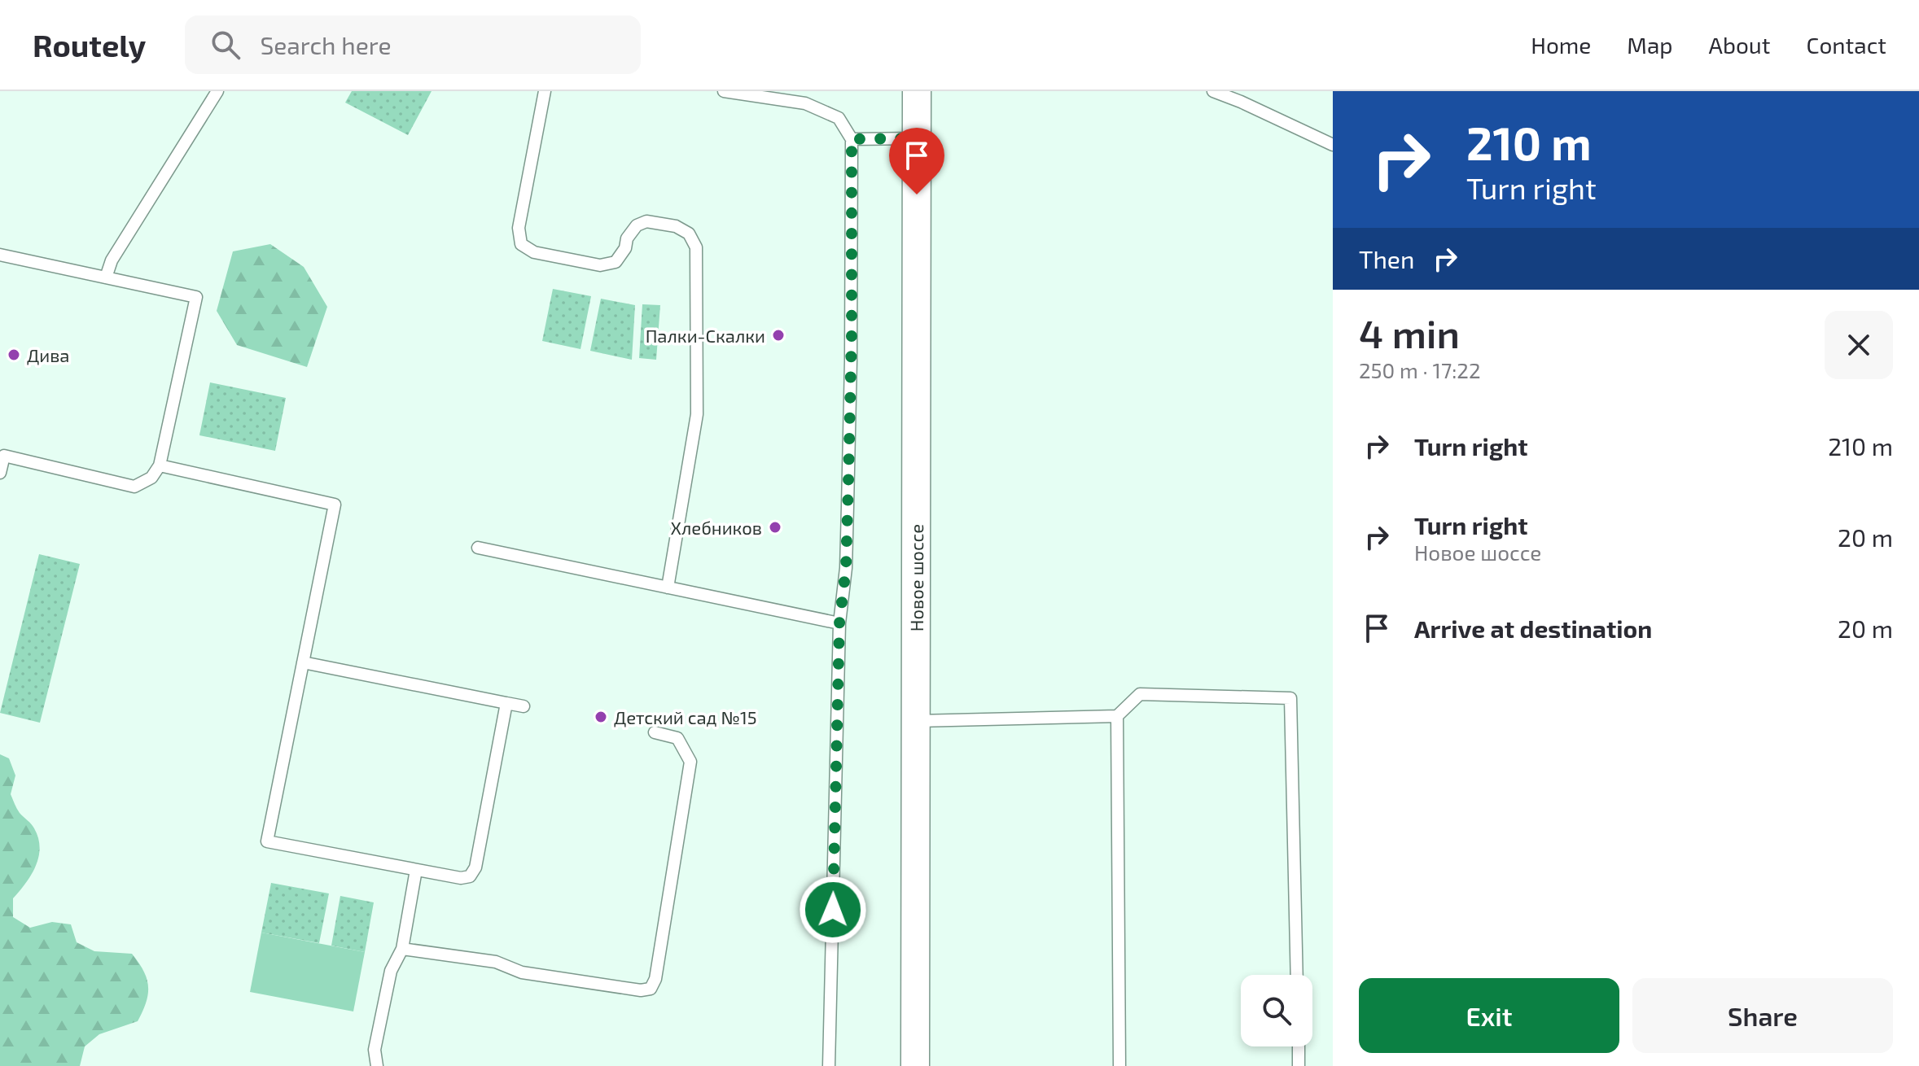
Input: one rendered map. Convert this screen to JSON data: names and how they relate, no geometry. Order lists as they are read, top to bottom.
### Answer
{
  "streets": {
    "street": ["Новое шоссе"]
  },
  "places": [
    "Палки-Скалки",
    "Дива",
    "Хлебников",
    "Детский сад №15"
  ],
  "page": {
    "header": "Routely",
    "search": "Search here",
    "nav": [
      "Home",
      "Map",
      "About",
      "Contact"
    ],
    "turn": ["210 m", "Turn right"],
    "then": "Then",
    "heading": ["4 min", "250 m · 17:22"],
    "list": [
      {
        "name": "Turn right",
        "value": "210 m"
      },
      {
        "name": "Turn right",
        "note": "Новое шоссе",
        "value": "20 m"
      },
      {
        "name": "Arrive at destination",
        "value": "20 m"
      }
    ],
    "buttons": ["Exit", "Share"]
  }
}
